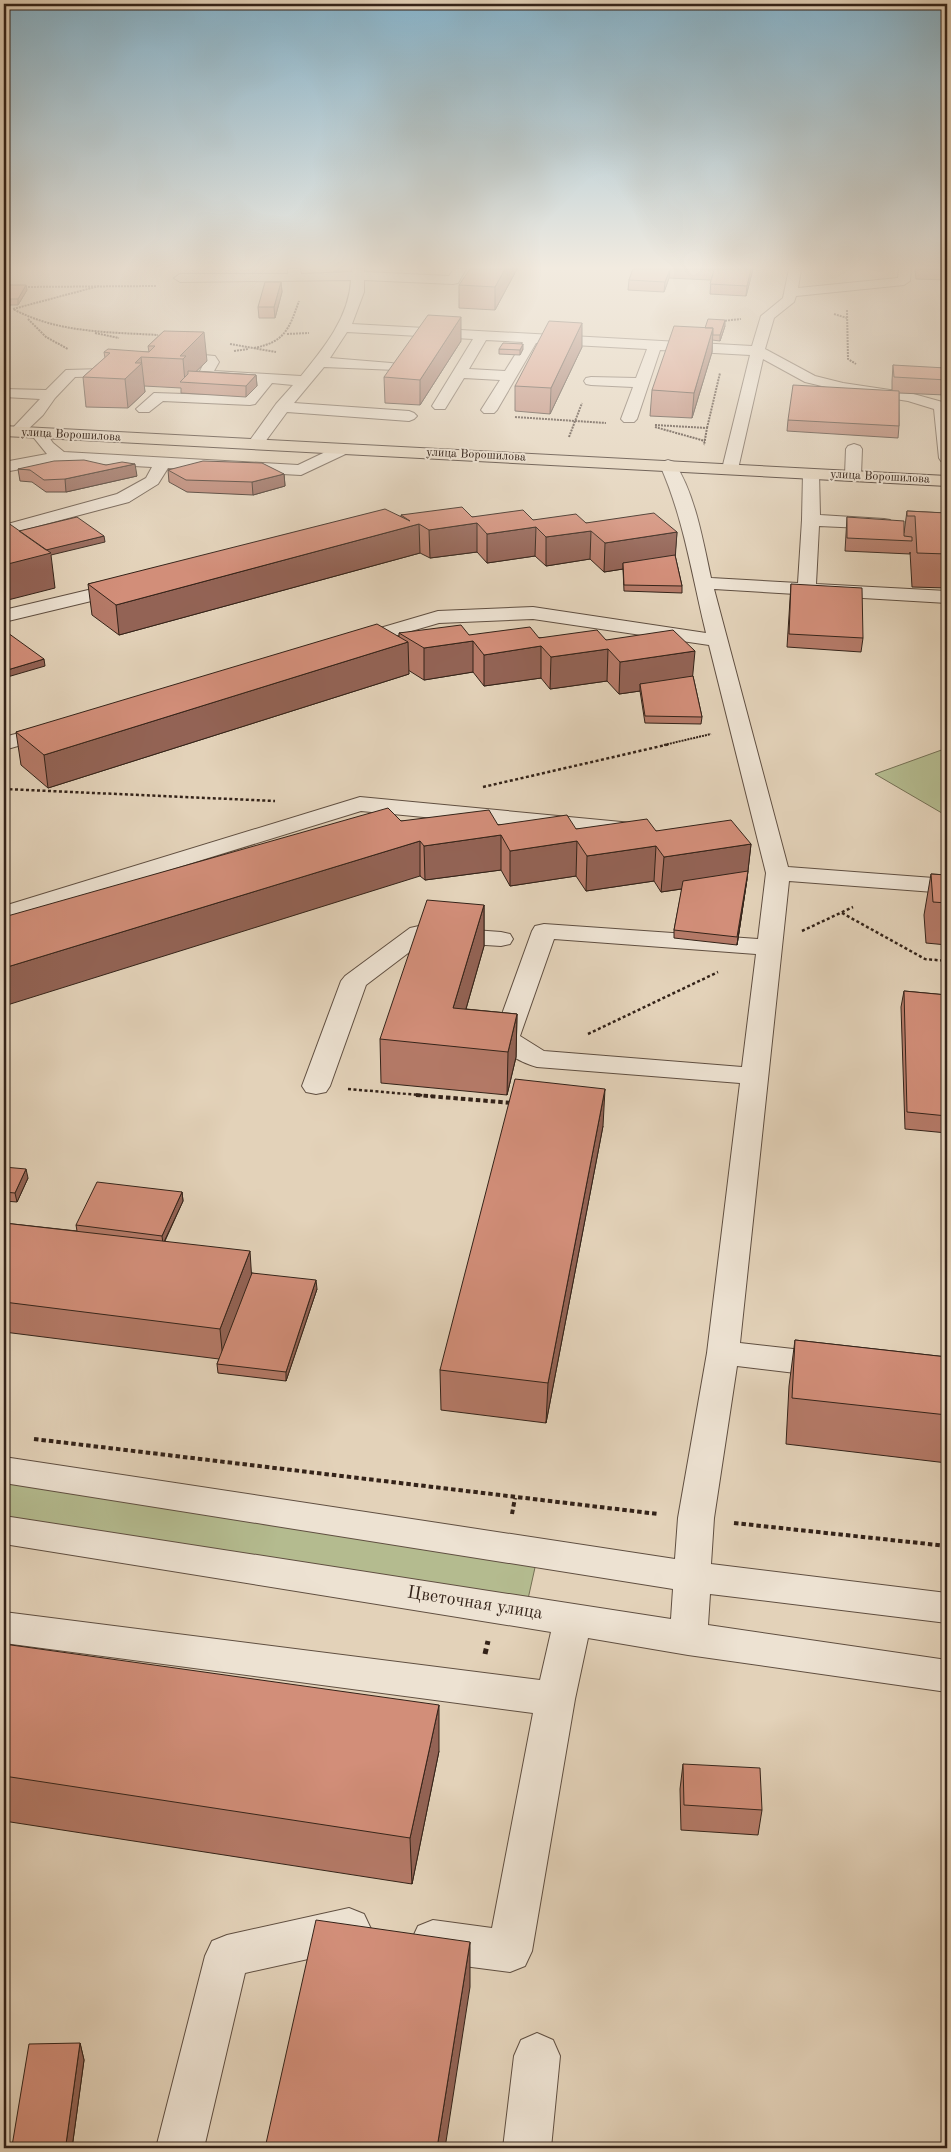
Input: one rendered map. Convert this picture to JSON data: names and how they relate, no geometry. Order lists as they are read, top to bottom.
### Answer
{
  "streets": {
    "main road": ["улица Ворошилова"],
    "street": ["Цветочная улица"]
  }
}
